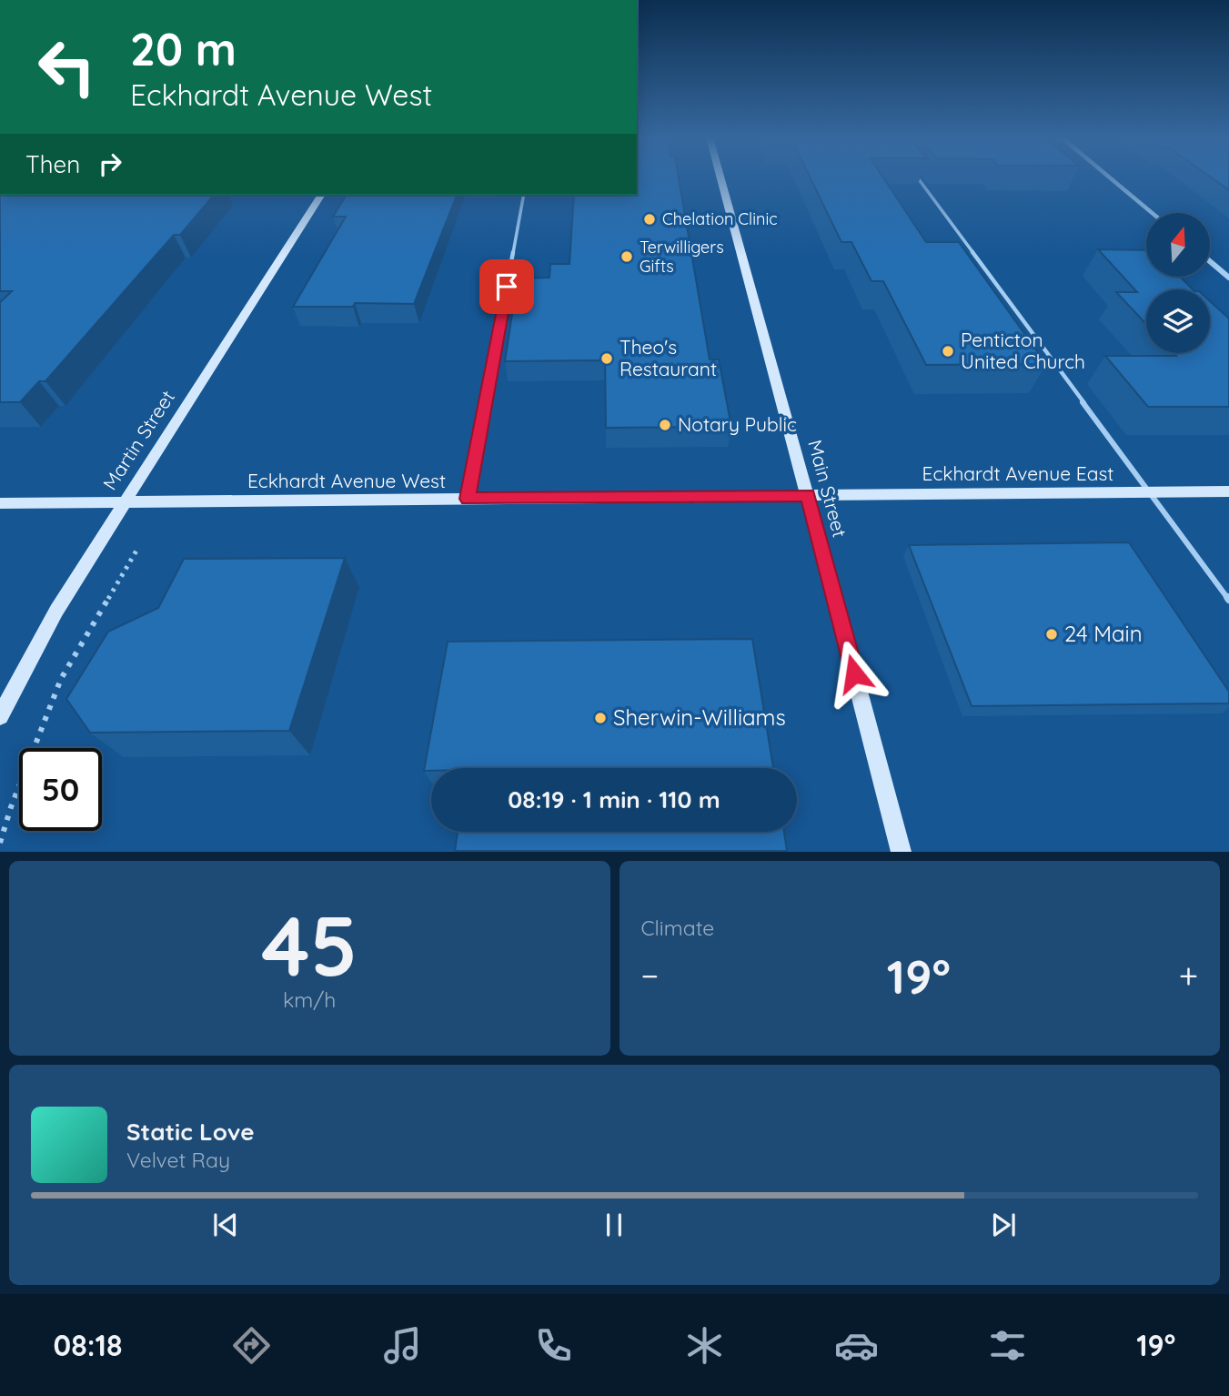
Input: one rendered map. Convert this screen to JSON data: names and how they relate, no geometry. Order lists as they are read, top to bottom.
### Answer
{
  "streets": {
    "main road": [
      "Martin Street",
      "Eckhardt Avenue East",
      "Eckhardt Avenue West",
      "Main Street"
    ]
  },
  "crossings": [
    ["Martin Street", "Eckhardt Avenue West"],
    ["Eckhardt Avenue East", "Eckhardt Avenue West"],
    ["Eckhardt Avenue East", "Main Street"],
    ["Eckhardt Avenue West", "Main Street"]
  ],
  "places": [
    "Chelation Clinic",
    "Terwilligers Gifts",
    "Penticton United Church",
    "Theo's Restaurant",
    "Notary Public",
    "24 Main",
    "Sherwin-Williams"
  ],
  "north": "top",
  "page": {
    "turn": ["20 m", "Eckhardt Avenue West"],
    "then": "Then",
    "limit": "50",
    "trip": "08:19 · 1 min · 110 m",
    "tile": [
      ["45", "km/h"],
      "Climate"
    ],
    "heat": ["−", "19°", "+"],
    "song": ["Static Love", "Velvet Ray"],
    "tabs": ["08:18", "19°"]
  }
}
